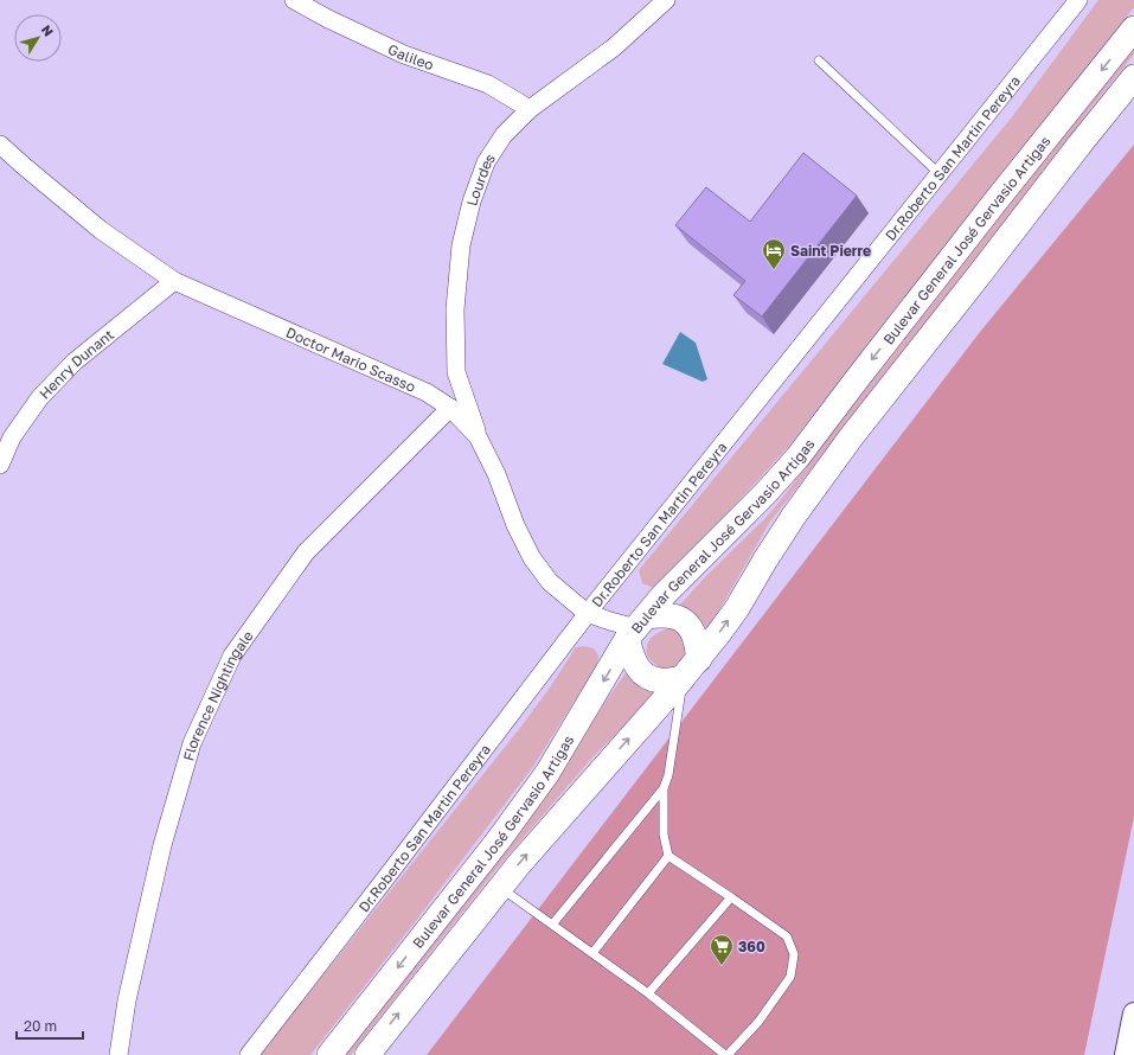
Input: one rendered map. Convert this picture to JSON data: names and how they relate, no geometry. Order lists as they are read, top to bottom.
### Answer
{
  "streets": {
    "main road": ["Bulevar General José Gervasio Artigas"],
    "street": [
      "Galileo",
      "Dr.Roberto San Martin Pereyra",
      "Lourdes",
      "Doctor Mario Scasso",
      "Henry Dunant",
      "Florence Nightingale"
    ]
  },
  "crossings": [
    ["Galileo", "Lourdes"],
    ["Dr.Roberto San Martin Pereyra", "Doctor Mario Scasso"],
    ["Lourdes", "Doctor Mario Scasso"],
    ["Bulevar General José Gervasio Artigas", "Doctor Mario Scasso"],
    ["Doctor Mario Scasso", "Henry Dunant"],
    ["Doctor Mario Scasso", "Florence Nightingale"]
  ],
  "places": {
    "hotel": ["Saint Pierre"],
    "supermarket": ["360"]
  },
  "scale_bar": "20 m",
  "north": "top right"
}
